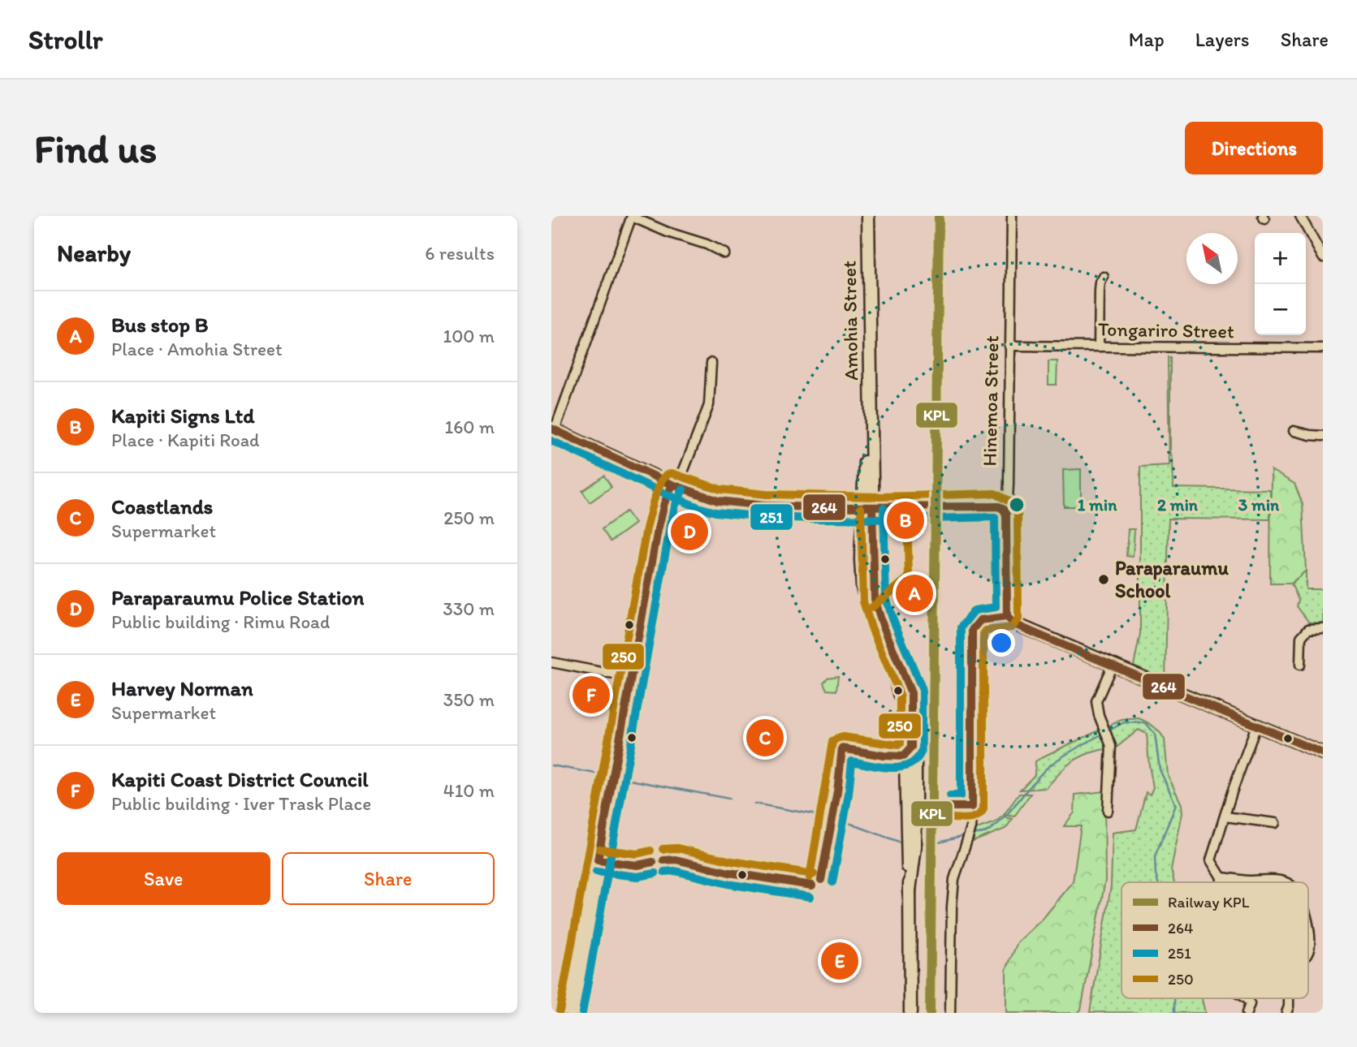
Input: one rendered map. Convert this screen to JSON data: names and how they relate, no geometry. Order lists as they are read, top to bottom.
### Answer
{
  "streets": {
    "main road": ["Amohia Street", "Hinemoa Street"],
    "street": ["Tongariro Street"]
  },
  "crossings": [
    ["Tongariro Street", "Hinemoa Street"]
  ],
  "places": ["Paraparaumu School"],
  "lines": [
    "rail line KPL",
    "transit line 264",
    "transit line 251",
    "transit line 250"
  ],
  "legend": [
    "Railway KPL",
    "264",
    "251",
    "250"
  ],
  "north": "top left",
  "page": {
    "header": "Strollr",
    "nav": ["Map", "Layers", "Share"],
    "buttons": [
      "Directions",
      ["Save", "Share"]
    ],
    "title": "Find us",
    "heading": ["Nearby", "6 results"],
    "map_buttons": ["+", "−"],
    "list": [
      {
        "mark": "A",
        "name": "Bus stop B",
        "note": "Place · Amohia Street",
        "value": "100 m"
      },
      {
        "mark": "B",
        "name": "Kapiti Signs Ltd",
        "note": "Place · Kapiti Road",
        "value": "160 m"
      },
      {
        "mark": "C",
        "name": "Coastlands",
        "note": "Supermarket",
        "value": "250 m"
      },
      {
        "mark": "D",
        "name": "Paraparaumu Police Station",
        "note": "Public building · Rimu Road",
        "value": "330 m"
      },
      {
        "mark": "E",
        "name": "Harvey Norman",
        "note": "Supermarket",
        "value": "350 m"
      },
      {
        "mark": "F",
        "name": "Kapiti Coast District Council",
        "note": "Public building · Iver Trask Place",
        "value": "410 m"
      }
    ],
    "pins": [
      "B",
      "D",
      "A",
      "F",
      "C",
      "E"
    ]
  },
  "rings": ["1 min", "2 min", "3 min"]
}
